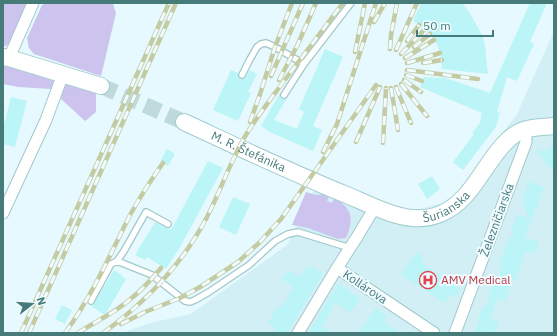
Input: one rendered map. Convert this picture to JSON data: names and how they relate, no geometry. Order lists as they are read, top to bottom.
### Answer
{
  "streets": {
    "street": [
      "M. R. Štefánika",
      "Šurianska",
      "Železničiarska",
      "Kollárova"
    ]
  },
  "crossings": [
    ["M. R. Štefánika", "Šurianska"],
    ["Šurianska", "Železničiarska"],
    ["Šurianska", "Kollárova"]
  ],
  "places": {
    "hospital": ["AMV Medical"]
  },
  "scale_bar": "50 m",
  "north": "right"
}
